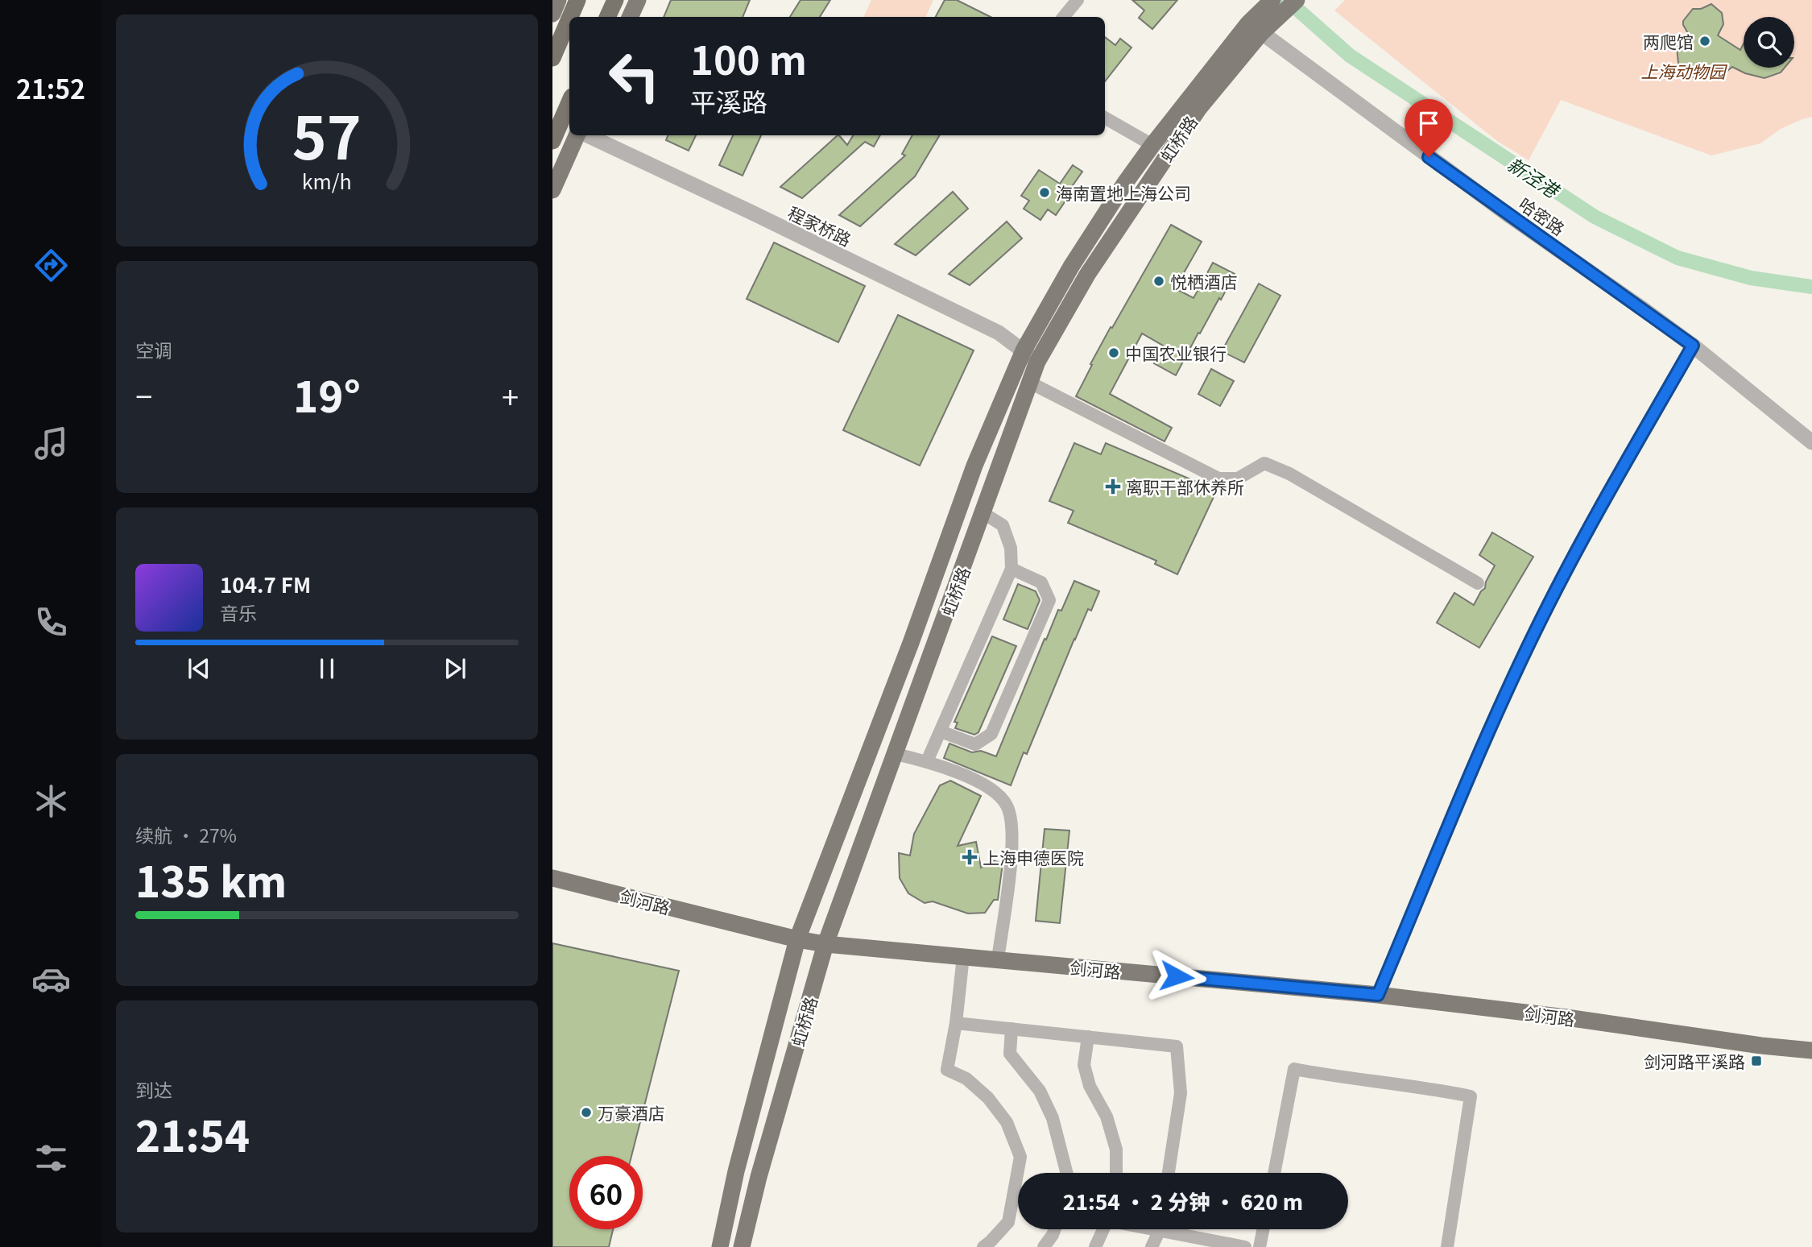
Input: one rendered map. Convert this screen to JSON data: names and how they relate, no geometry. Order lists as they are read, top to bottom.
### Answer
{
  "streets": {
    "main road": ["虹桥路", "剑河路"],
    "street": ["哈密路", "程家桥路"]
  },
  "crossings": [
    ["虹桥路", "哈密路"],
    ["虹桥路", "程家桥路"],
    ["虹桥路", "剑河路"]
  ],
  "water": ["新泾港"],
  "parks": ["上海动物园"],
  "places": {
    "other": [
      "两爬馆",
      "海南置地上海公司",
      "悦栖酒店",
      "中国农业银行",
      "万豪酒店"
    ],
    "health": ["离职干部休养所", "上海申德医院"],
    "transit": ["剑河路平溪路"]
  },
  "page": {
    "tabs": "21:52",
    "turn": ["100 m", "平溪路"],
    "tile": [
      "空调",
      ["续航 · 27%", "135 km"],
      ["到达", "21:54"]
    ],
    "heat": ["−", "19°", "+"],
    "song": ["104.7 FM", "音乐"],
    "limit": "60",
    "trip": "21:54 · 2 分钟 · 620 m",
    "gauge": ["57", "km/h"]
  }
}
